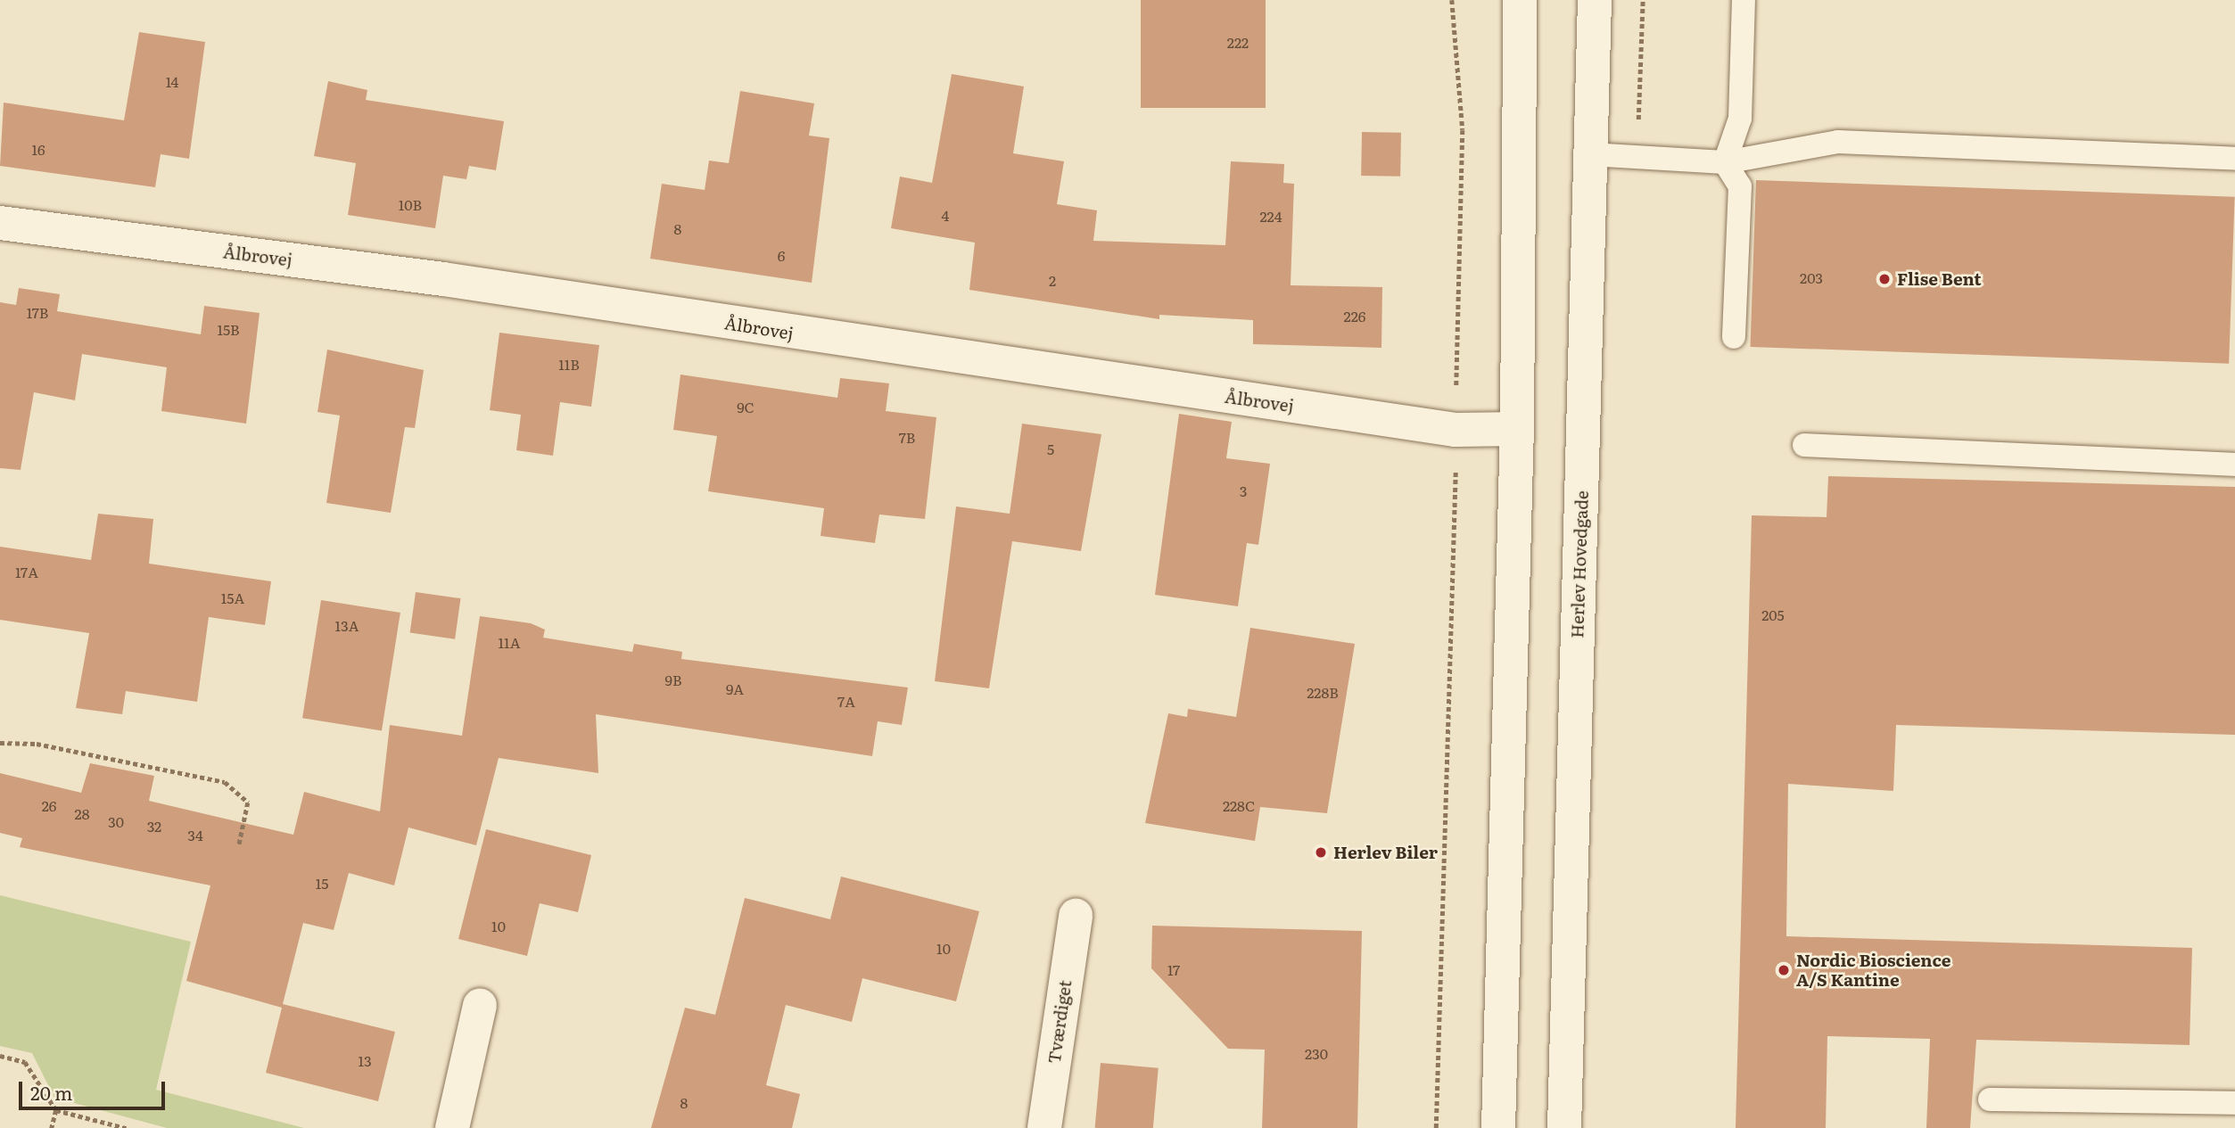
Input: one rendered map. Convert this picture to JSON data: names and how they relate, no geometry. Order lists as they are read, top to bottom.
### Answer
{
  "streets": {
    "main road": ["Ålbrovej", "Herlev Hovedgade", "Tværdiget"]
  },
  "places": ["Flise Bent", "Herlev Biler", "Nordic Bioscience A/S Kantine"],
  "house_numbers": [
    "222",
    "14",
    "16",
    "10B",
    "4",
    "224",
    "8",
    "6",
    "203",
    "2",
    "17B",
    "226",
    "15B",
    "11B",
    "9C",
    "7B",
    "5",
    "3",
    "17A",
    "15A",
    "205",
    "13A",
    "11A",
    "9B",
    "9A",
    "228B",
    "7A",
    "26",
    "228C",
    "28",
    "30",
    "32",
    "34",
    "15",
    "10",
    "10",
    "17",
    "230",
    "13",
    "8"
  ],
  "scale_bar": "20 m"
}
